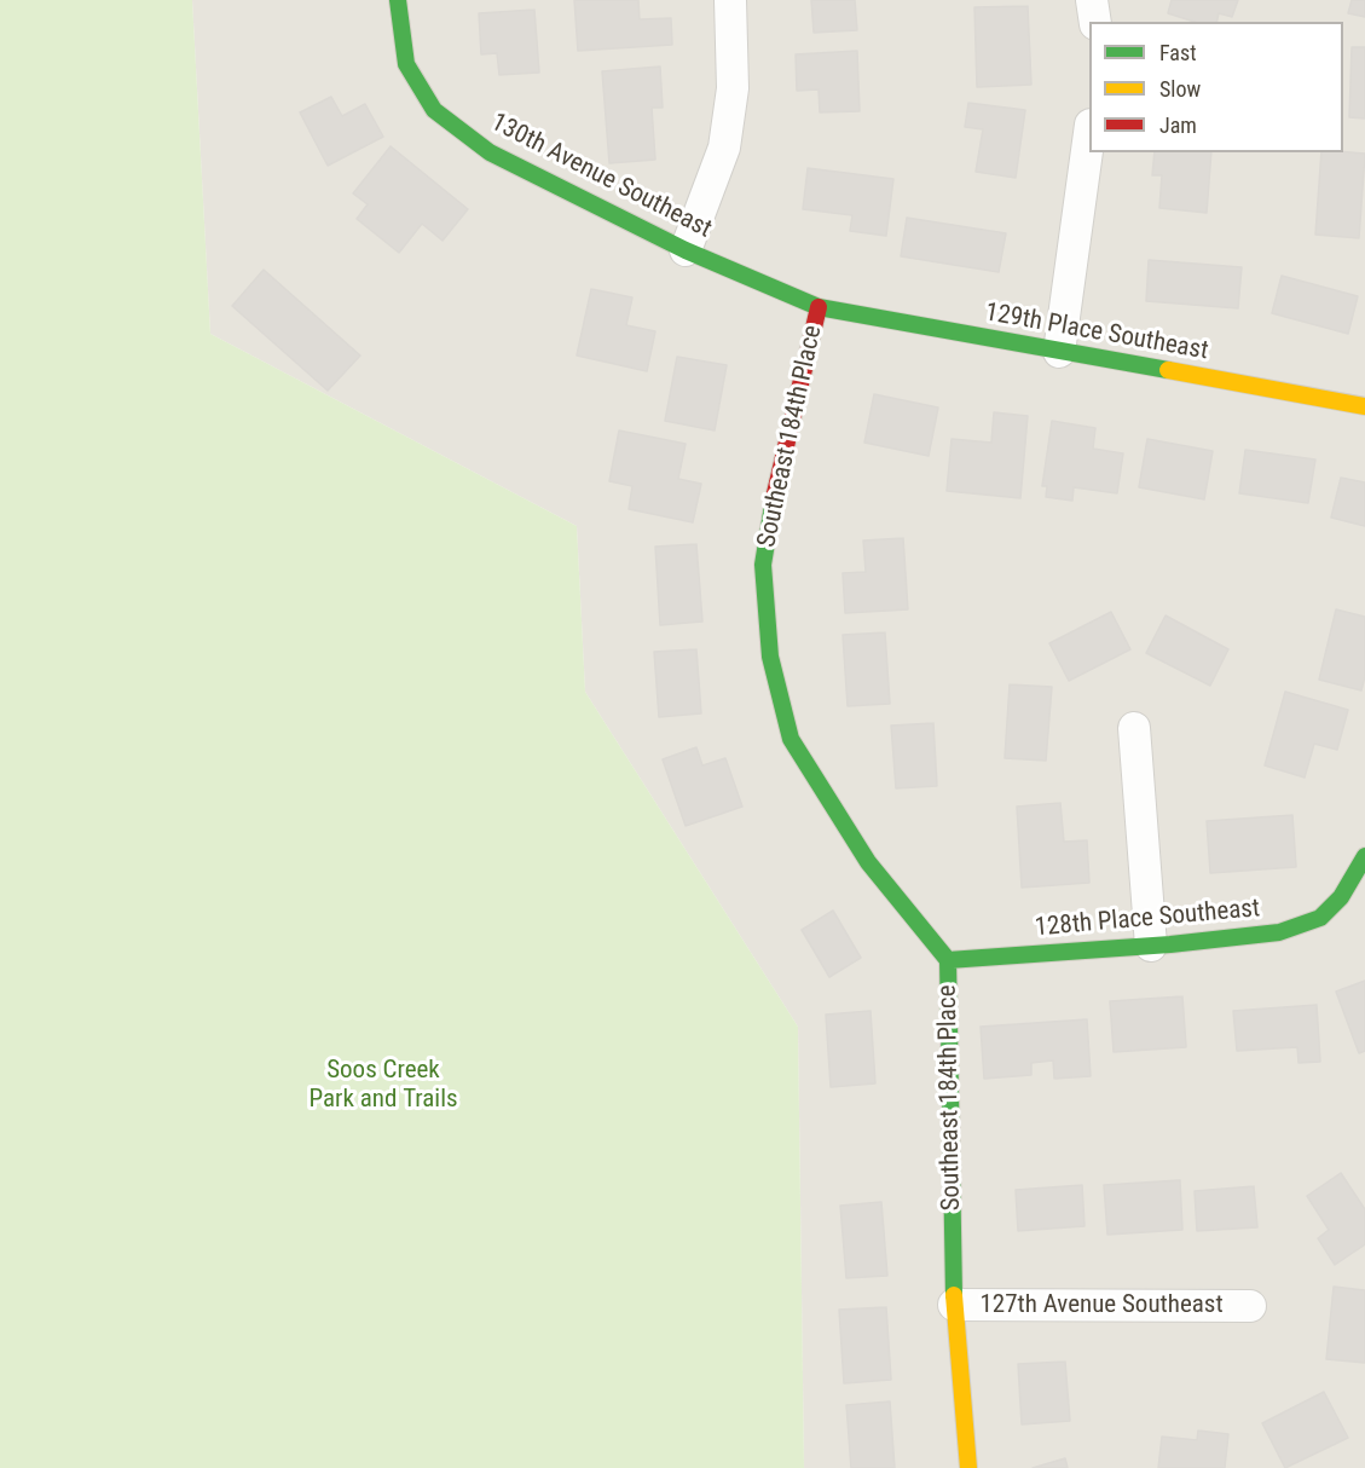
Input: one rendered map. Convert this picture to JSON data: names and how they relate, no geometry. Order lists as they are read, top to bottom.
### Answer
{
  "streets": {
    "street": [
      "130th Avenue Southeast",
      "129th Place Southeast",
      "Southeast 184th Place",
      "128th Place Southeast",
      "127th Avenue Southeast"
    ]
  },
  "crossings": [
    ["130th Avenue Southeast", "129th Place Southeast"],
    ["130th Avenue Southeast", "Southeast 184th Place"],
    ["129th Place Southeast", "Southeast 184th Place"],
    ["Southeast 184th Place", "128th Place Southeast"],
    ["Southeast 184th Place", "127th Avenue Southeast"]
  ],
  "parks": ["Soos Creek Park and Trails"],
  "legend": ["Fast", "Slow", "Jam"]
}
